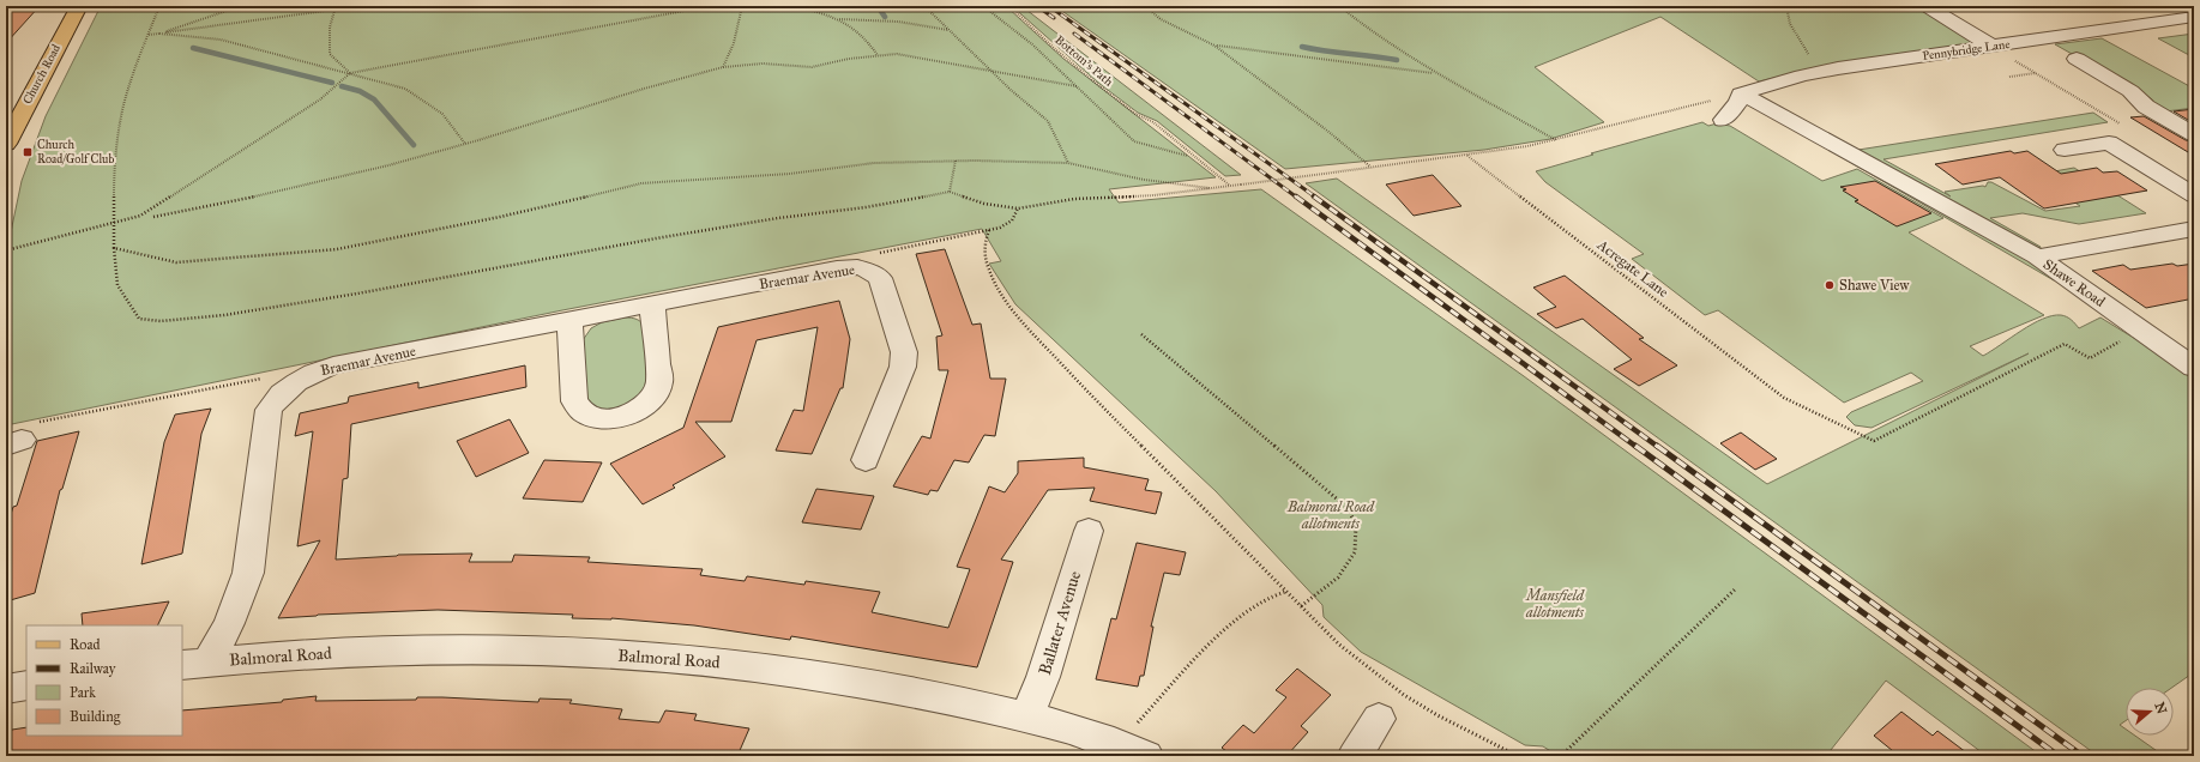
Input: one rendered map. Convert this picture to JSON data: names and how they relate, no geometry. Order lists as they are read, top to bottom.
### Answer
{
  "streets": {
    "main road": ["Church Road"],
    "street": [
      "Pennybridge Lane",
      "Braemar Avenue",
      "Shawe Road",
      "Ballater Avenue",
      "Balmoral Road"
    ],
    "path": ["Bottom's Path", "Acregate Lane"]
  },
  "crossings": [
    ["Acregate Lane", "Shawe Road"],
    ["Braemar Avenue", "Balmoral Road"],
    ["Ballater Avenue", "Balmoral Road"]
  ],
  "parks": ["Balmoral Road allotments", "Mansfield allotments"],
  "places": {
    "transit": ["Church Road/Golf Club"],
    "other": ["Shawe View"]
  },
  "legend": [
    "Road",
    "Railway",
    "Park",
    "Building"
  ],
  "north": "right"
}
